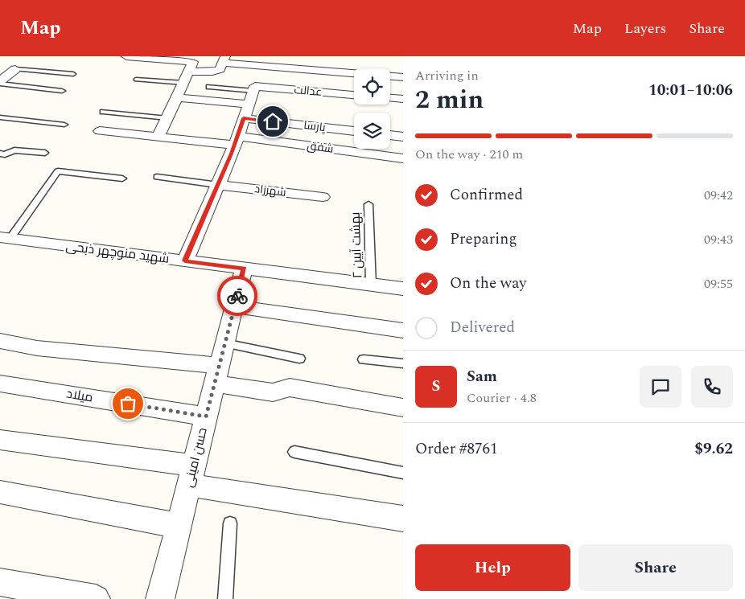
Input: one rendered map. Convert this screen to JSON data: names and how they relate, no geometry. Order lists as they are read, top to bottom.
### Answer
{
  "streets": {
    "street": [
      "عدالت",
      "پارسا",
      "شفق",
      "شهرزاد",
      "شهید منوچهر ذبحی",
      "میلاد",
      "حسن امینی"
    ],
    "lane": ["بهشت آیین ۲"]
  },
  "crossings": [
    ["بهشت آیین ۲", "شهید منوچهر ذبحی"],
    ["شهید منوچهر ذبحی", "حسن امینی"],
    ["میلاد", "حسن امینی"]
  ],
  "page": {
    "header": "Map",
    "nav": ["Map", "Layers", "Share"],
    "heading": ["2 min", "Arriving in", "10:01–10:06"],
    "panel": [
      "Sam",
      "Courier · 4.8",
      "Order #8761",
      "$9.62"
    ],
    "bar": "On the way · 210 m",
    "list": [
      ["Confirmed", "09:42"],
      ["Preparing", "09:43"],
      ["On the way", "09:55"],
      "Delivered"
    ],
    "round": "S",
    "buttons": ["Help", "Share"]
  }
}
